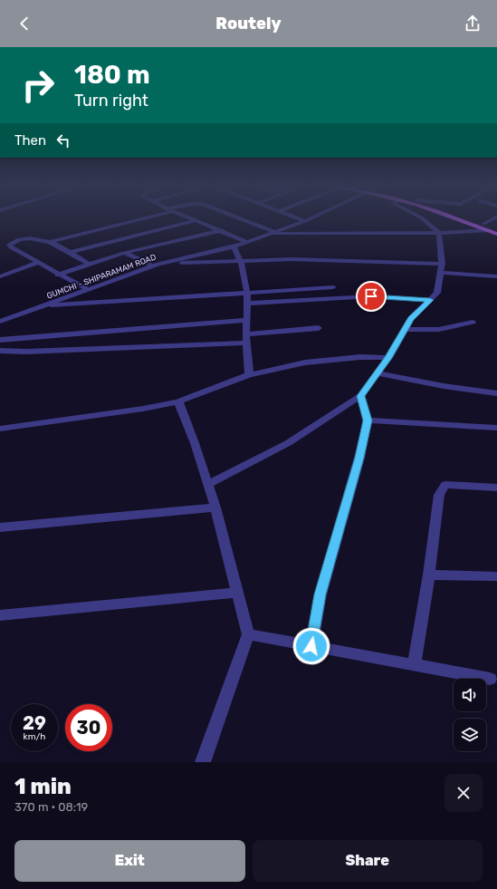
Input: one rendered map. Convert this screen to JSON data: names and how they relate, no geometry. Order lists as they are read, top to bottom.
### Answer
{
  "streets": {
    "street": ["GUMCHI - SHIPARAMAM ROAD"]
  },
  "page": {
    "header": "Routely",
    "turn": ["180 m", "Turn right"],
    "then": "Then",
    "speed": "29 km/h",
    "limit": "30",
    "heading": ["1 min", "370 m · 08:19"],
    "buttons": ["Exit", "Share"]
  }
}
